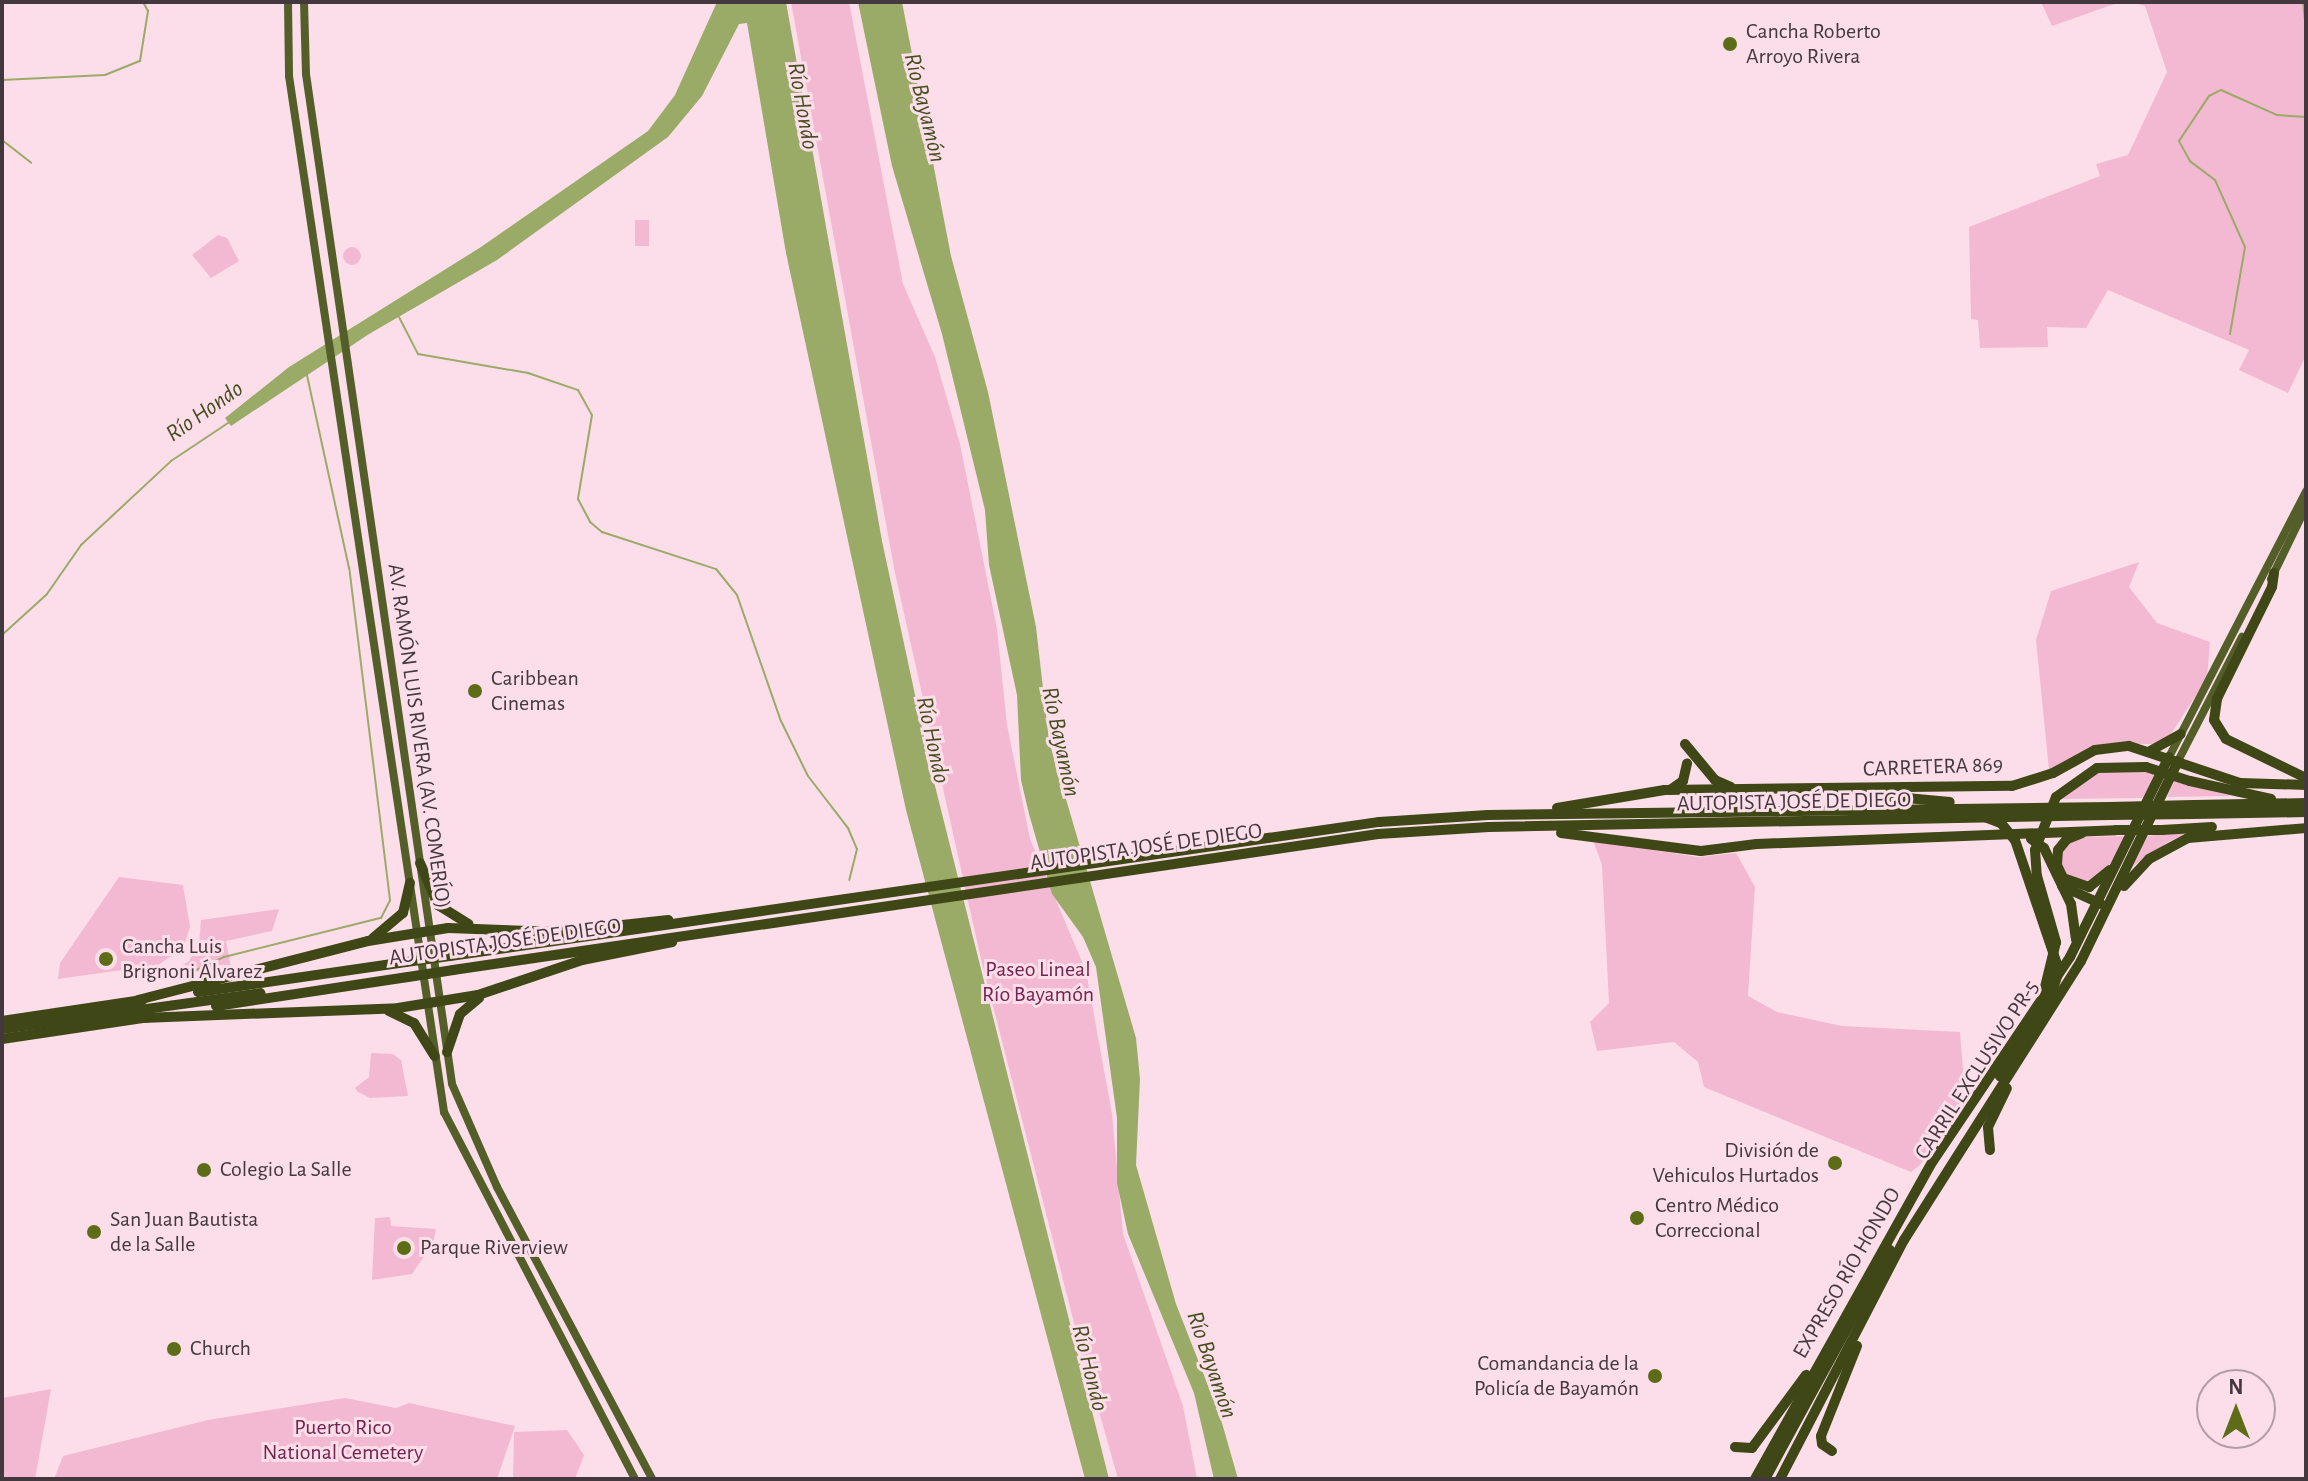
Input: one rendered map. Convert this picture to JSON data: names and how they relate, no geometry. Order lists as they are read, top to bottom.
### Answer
{
  "streets": {
    "highway": [
      "CARRETERA 869",
      "AUTOPISTA JOSÉ DE DIEGO",
      "CARRIL EXCLUSIVO PR-5",
      "EXPRESO RÍO HONDO"
    ],
    "main road": ["AV. RAMÓN LUIS RIVERA (AV. COMERÍO)"]
  },
  "crossings": [
    ["CARRETERA 869", "AUTOPISTA JOSÉ DE DIEGO"],
    ["CARRETERA 869", "EXPRESO RÍO HONDO"],
    ["AUTOPISTA JOSÉ DE DIEGO", "CARRIL EXCLUSIVO PR-5"],
    ["CARRIL EXCLUSIVO PR-5", "EXPRESO RÍO HONDO"]
  ],
  "water": ["Río Hondo", "Río Bayamón"],
  "parks": ["Paseo Lineal Río Bayamón", "Puerto Rico National Cemetery"],
  "places": [
    "Cancha Roberto Arroyo Rivera",
    "Caribbean Cinemas",
    "Cancha Luis Brignoni Álvarez",
    "División de Vehiculos Hurtados",
    "Colegio La Salle",
    "Centro Médico Correccional",
    "San Juan Bautista de la Salle",
    "Parque Riverview",
    "Church",
    "Comandancia de la Policía de Bayamón"
  ],
  "north": "top"
}
